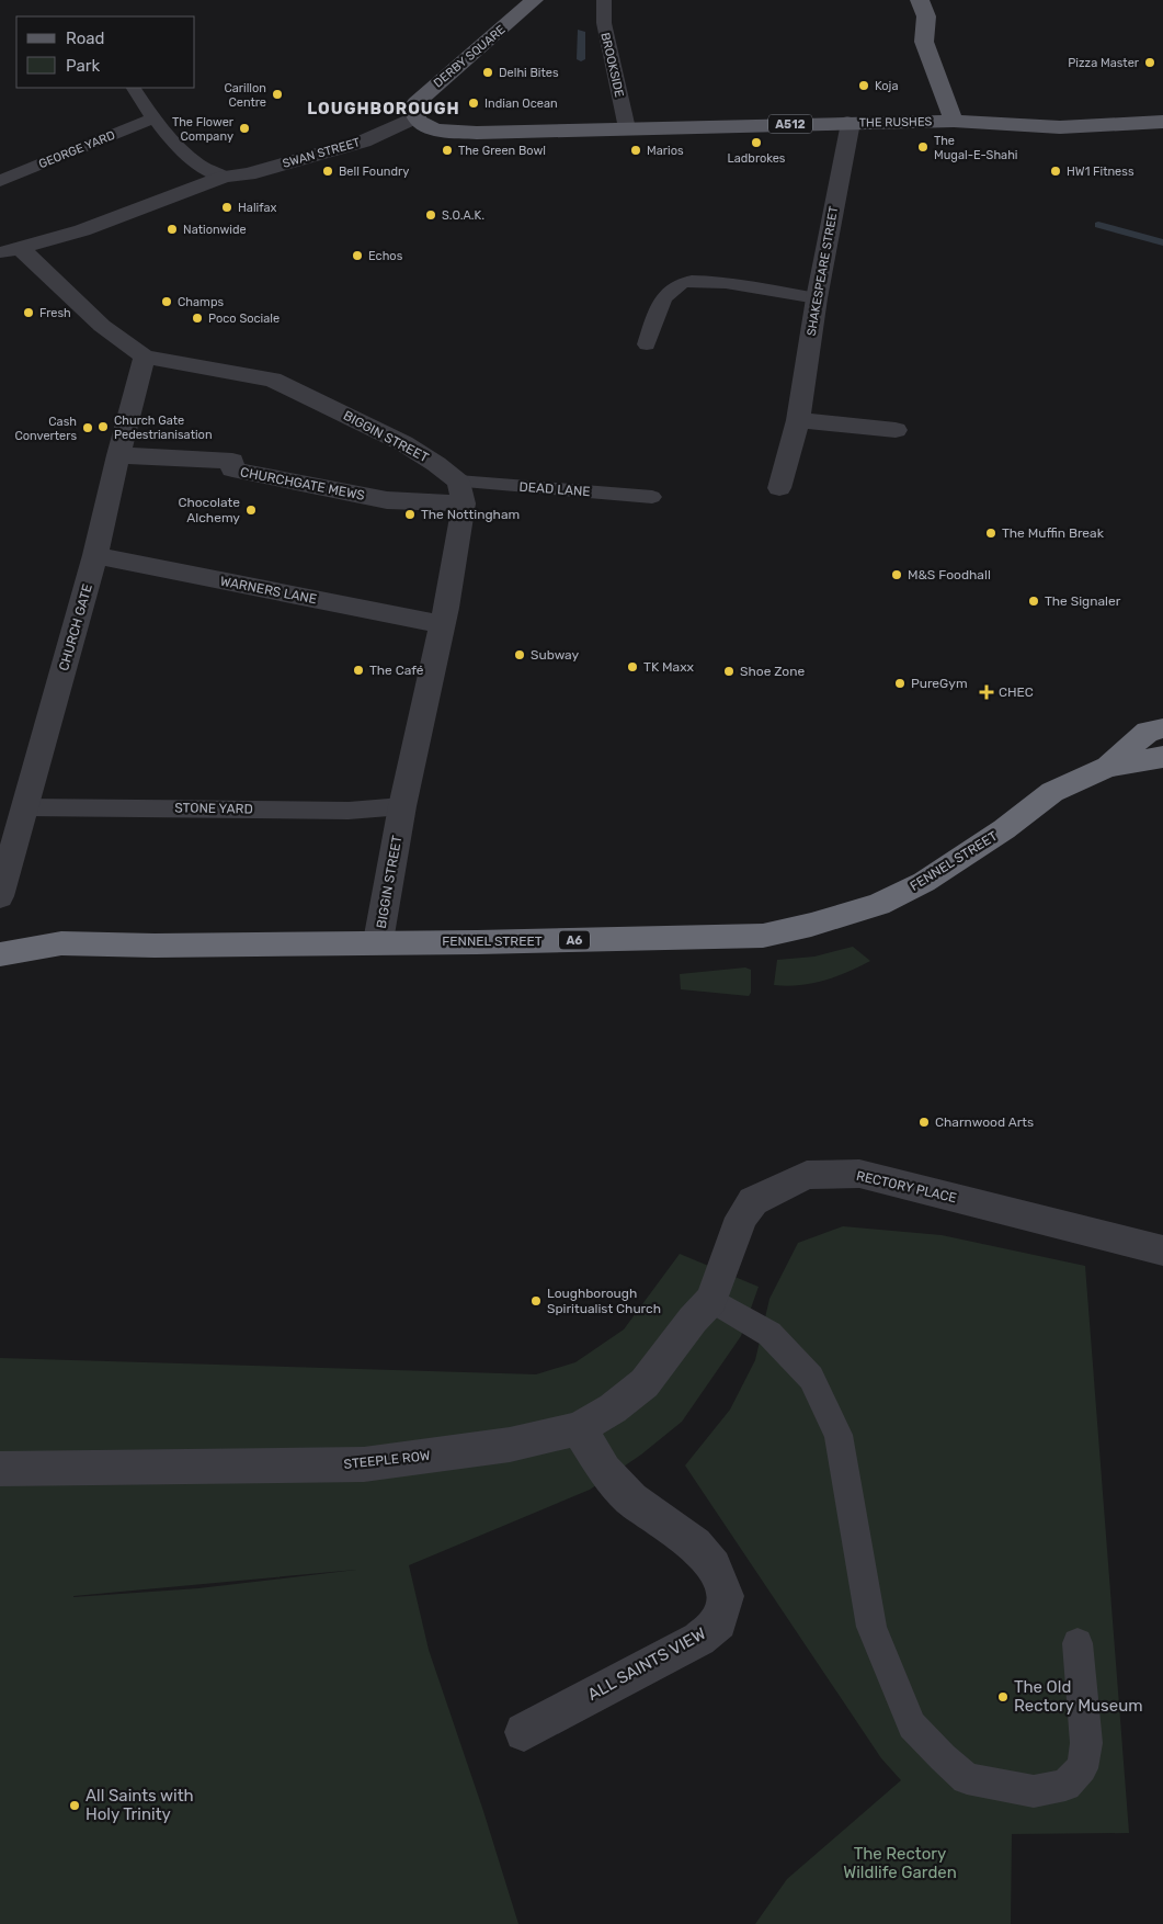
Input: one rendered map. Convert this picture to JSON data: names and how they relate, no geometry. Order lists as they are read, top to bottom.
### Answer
{
  "streets": {
    "highway": ["FENNEL STREET", "A6"],
    "main road": ["DERBY SQUARE", "THE RUSHES", "A512"],
    "street": [
      "SWAN STREET",
      "SHAKESPEARE STREET",
      "BIGGIN STREET",
      "CHURCHGATE MEWS",
      "WARNERS LANE",
      "CHURCH GATE",
      "RECTORY PLACE",
      "STEEPLE ROW",
      "ALL SAINTS VIEW"
    ],
    "lane": [
      "BROOKSIDE",
      "GEORGE YARD",
      "DEAD LANE",
      "STONE YARD"
    ]
  },
  "crossings": [
    ["DERBY SQUARE", "A512"],
    ["DERBY SQUARE", "SWAN STREET"],
    ["BROOKSIDE", "THE RUSHES"],
    ["BROOKSIDE", "A512"],
    ["THE RUSHES", "A512"],
    ["THE RUSHES", "SHAKESPEARE STREET"],
    ["A512", "SWAN STREET"],
    ["SWAN STREET", "BIGGIN STREET"],
    ["BIGGIN STREET", "CHURCHGATE MEWS"],
    ["BIGGIN STREET", "DEAD LANE"],
    ["BIGGIN STREET", "WARNERS LANE"],
    ["BIGGIN STREET", "CHURCH GATE"],
    ["BIGGIN STREET", "STONE YARD"],
    ["BIGGIN STREET", "FENNEL STREET"],
    ["CHURCHGATE MEWS", "DEAD LANE"],
    ["CHURCHGATE MEWS", "CHURCH GATE"],
    ["WARNERS LANE", "CHURCH GATE"],
    ["CHURCH GATE", "STONE YARD"],
    ["RECTORY PLACE", "STEEPLE ROW"],
    ["STEEPLE ROW", "ALL SAINTS VIEW"]
  ],
  "districts": ["LOUGHBOROUGH"],
  "parks": ["The Rectory Wildlife Garden"],
  "places": {
    "other": [
      "Pizza Master",
      "Delhi Bites",
      "Koja",
      "Carillon Centre",
      "Indian Ocean",
      "The Flower Company",
      "Ladbrokes",
      "The Mugal-E-Shahi",
      "The Green Bowl",
      "Marios",
      "Bell Foundry",
      "HW1 Fitness",
      "Halifax",
      "S.O.A.K.",
      "Nationwide",
      "Echos",
      "Champs",
      "Fresh",
      "Poco Sociale",
      "Church Gate Pedestrianisation",
      "Cash Converters",
      "Chocolate Alchemy",
      "The Nottingham",
      "The Muffin Break",
      "M&S Foodhall",
      "The Signaler",
      "Subway",
      "TK Maxx",
      "The Café",
      "Shoe Zone",
      "PureGym",
      "Charnwood Arts",
      "Loughborough Spiritualist Church",
      "The Old Rectory Museum",
      "All Saints with Holy Trinity"
    ],
    "health": ["CHEC"]
  },
  "legend": ["Road", "Park"]
}
